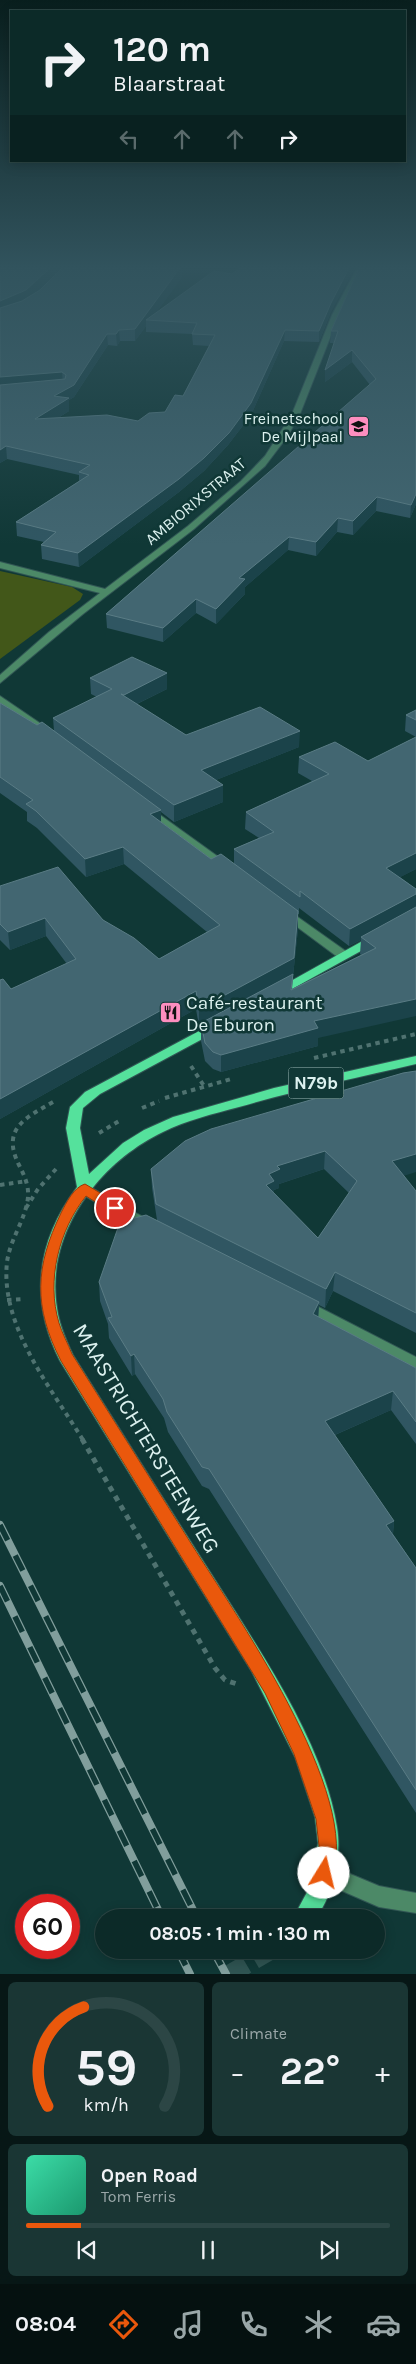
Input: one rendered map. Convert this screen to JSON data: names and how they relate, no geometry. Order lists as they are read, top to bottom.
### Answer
{
  "streets": {
    "main road": ["N79b", "MAASTRICHTERSTEENWEG"],
    "street": ["AMBIORIXSTRAAT"]
  },
  "crossings": [
    ["N79b", "MAASTRICHTERSTEENWEG"]
  ],
  "places": {
    "school or university": ["Freinetschool De Mijlpaal"],
    "restaurant": ["Café-restaurant De Eburon"]
  },
  "page": {
    "turn": ["120 m", "Blaarstraat"],
    "limit": "60",
    "trip": "08:05 · 1 min · 130 m",
    "tile": "Climate",
    "heat": ["−", "22°", "+"],
    "song": ["Open Road", "Tom Ferris"],
    "tabs": "08:04",
    "gauge": ["59", "km/h"]
  }
}
